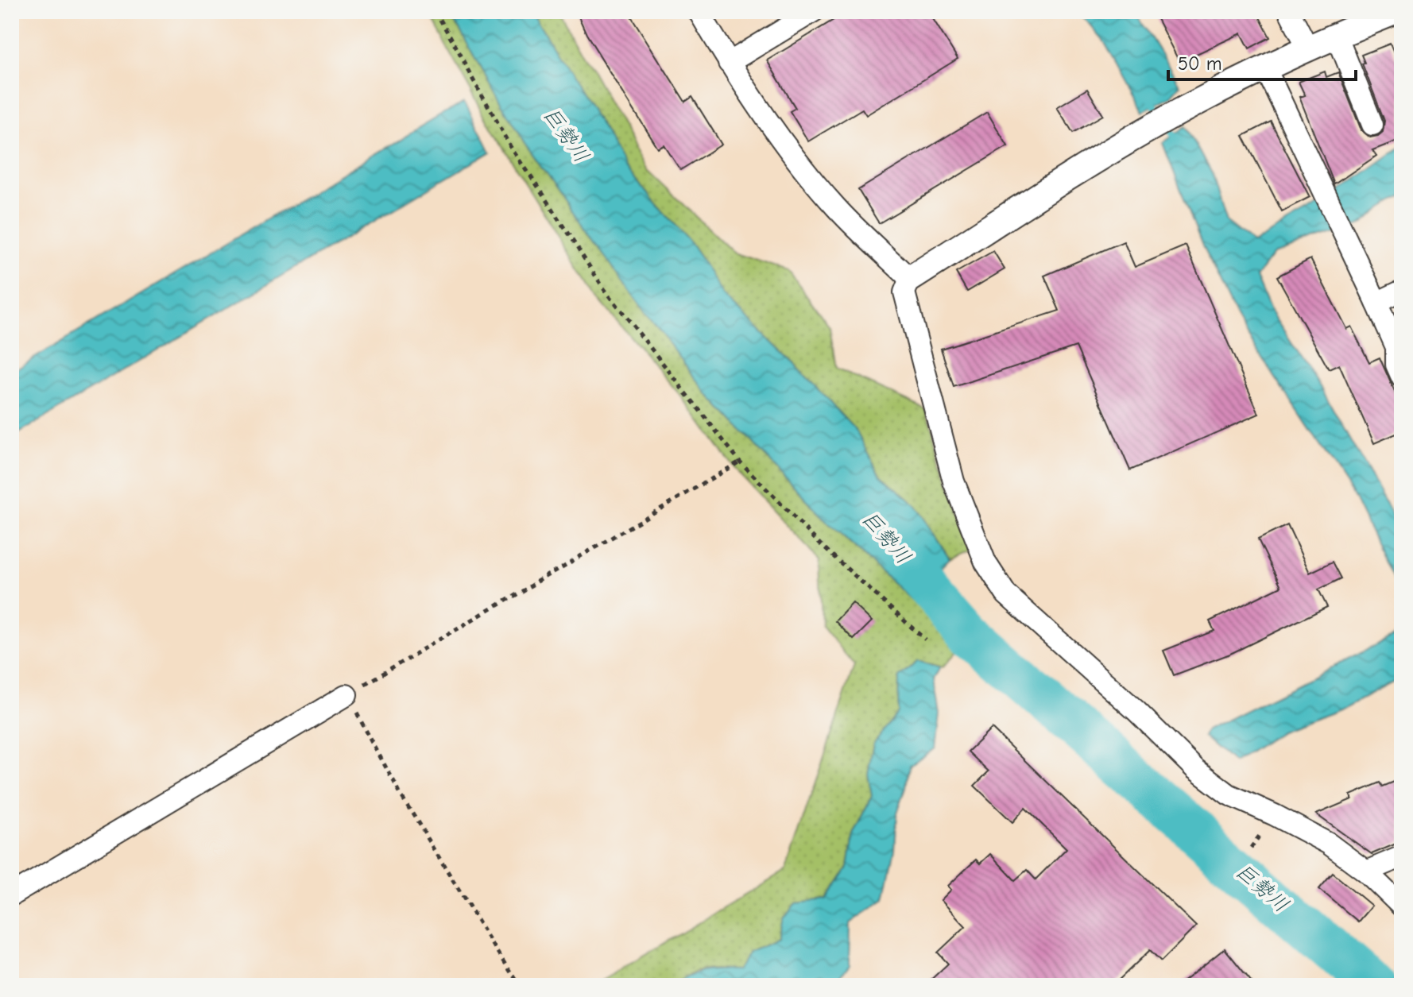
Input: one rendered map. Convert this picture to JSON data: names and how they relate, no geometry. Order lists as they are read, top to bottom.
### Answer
{
  "water": ["巨勢川"],
  "scale_bar": "50 m"
}
